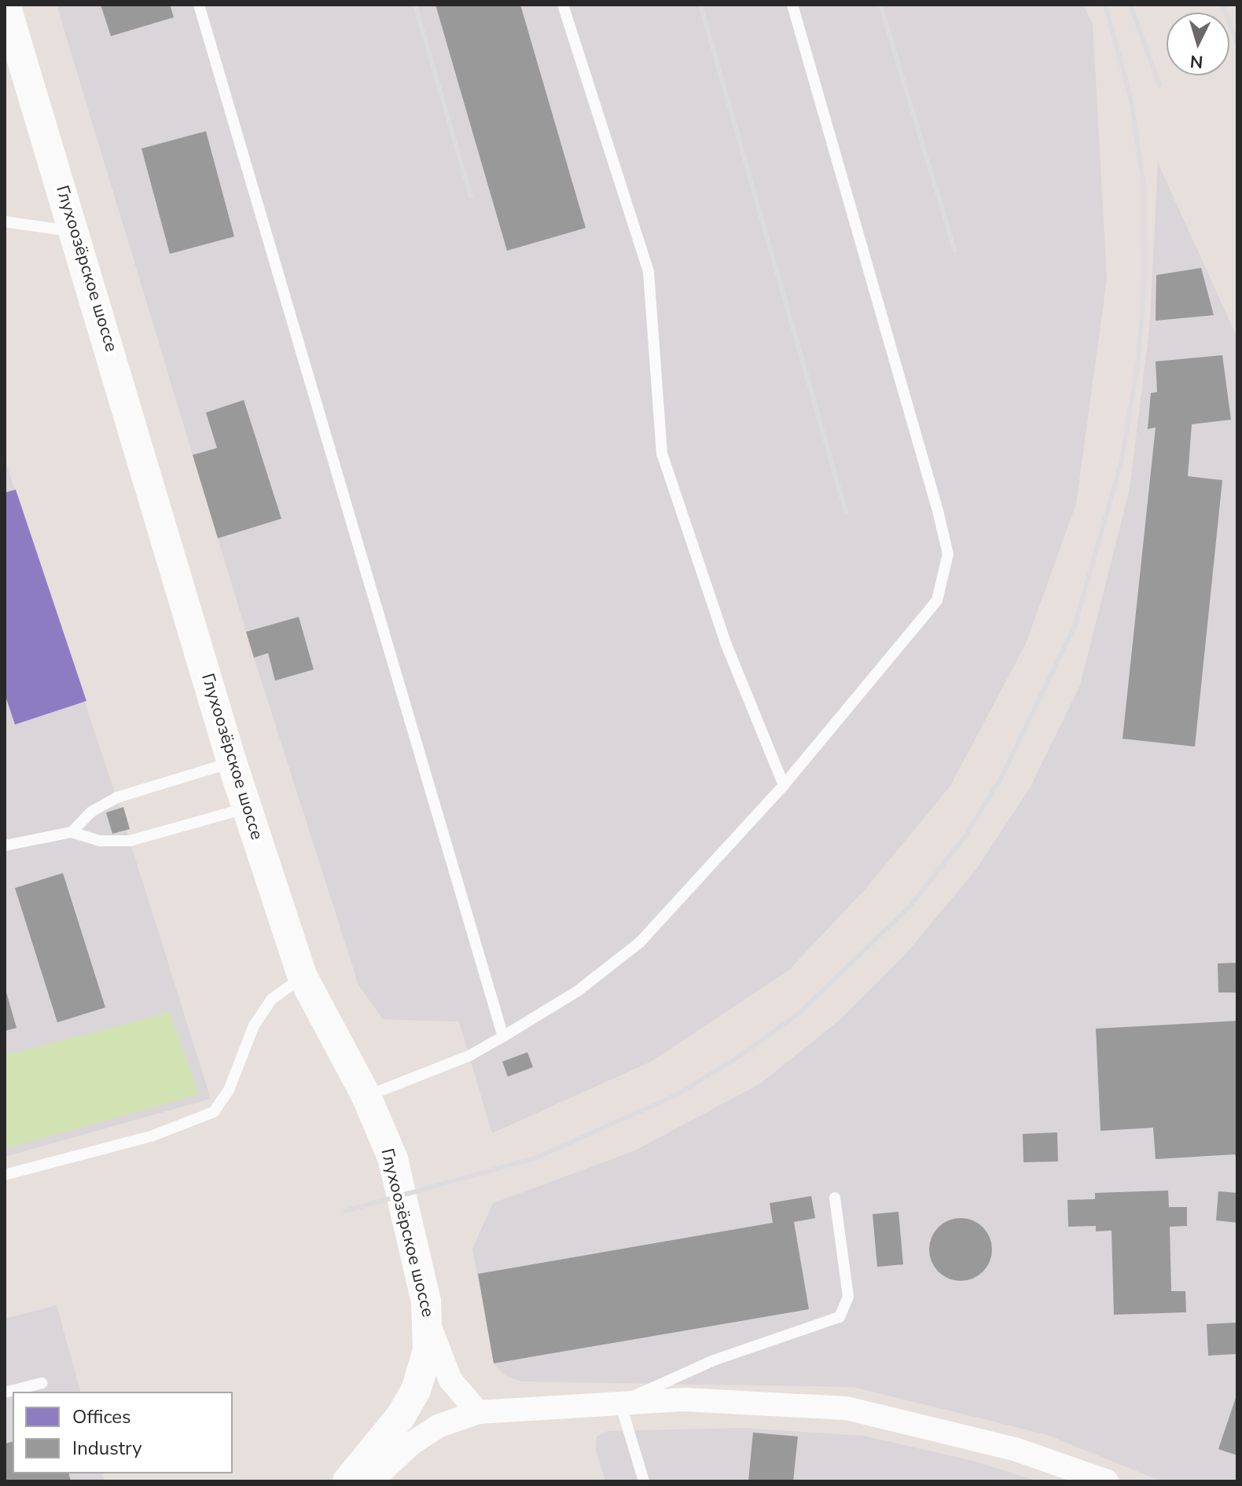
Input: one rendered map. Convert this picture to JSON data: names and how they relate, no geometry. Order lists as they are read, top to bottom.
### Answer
{
  "streets": {
    "street": ["Глухоозёрское шоссе"]
  },
  "legend": ["Offices", "Industry"],
  "north": "bottom"
}
